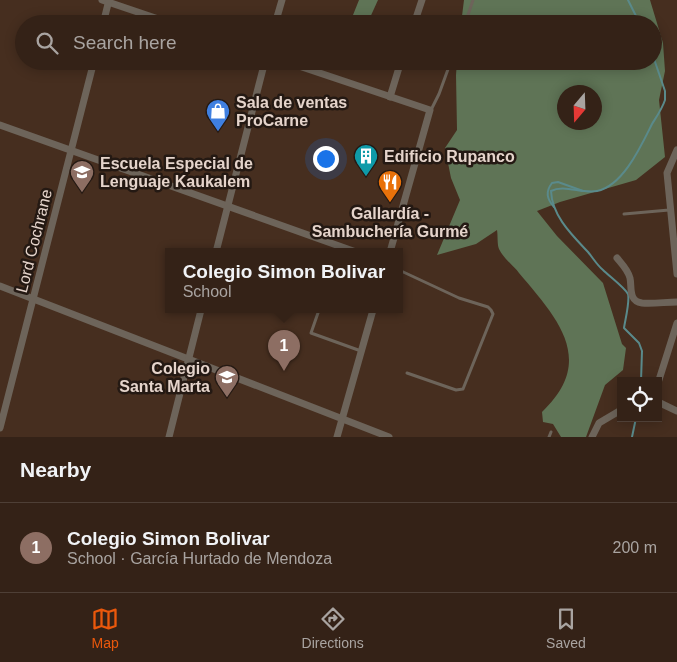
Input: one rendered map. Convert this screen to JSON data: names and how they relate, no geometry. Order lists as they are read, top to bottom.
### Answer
{
  "streets": {
    "street": ["Lord Cochrane"]
  },
  "places": {
    "shop": ["Sala de ventas ProCarne"],
    "building": ["Edificio Rupanco"],
    "school or university": ["Escuela Especial de Lenguaje Kaukalem", "Colegio Santa Marta"],
    "restaurant": ["Gallardía - Sambuchería Gurmé"]
  },
  "north": "bottom",
  "page": {
    "search": "Search here",
    "popup": ["Colegio Simon Bolivar", "School"],
    "pins": "1",
    "heading": "Nearby",
    "list": [
      {
        "mark": "1",
        "name": "Colegio Simon Bolivar",
        "note": "School · García Hurtado de Mendoza",
        "value": "200 m"
      }
    ],
    "nav": ["Map", "Directions", "Saved"]
  }
}
